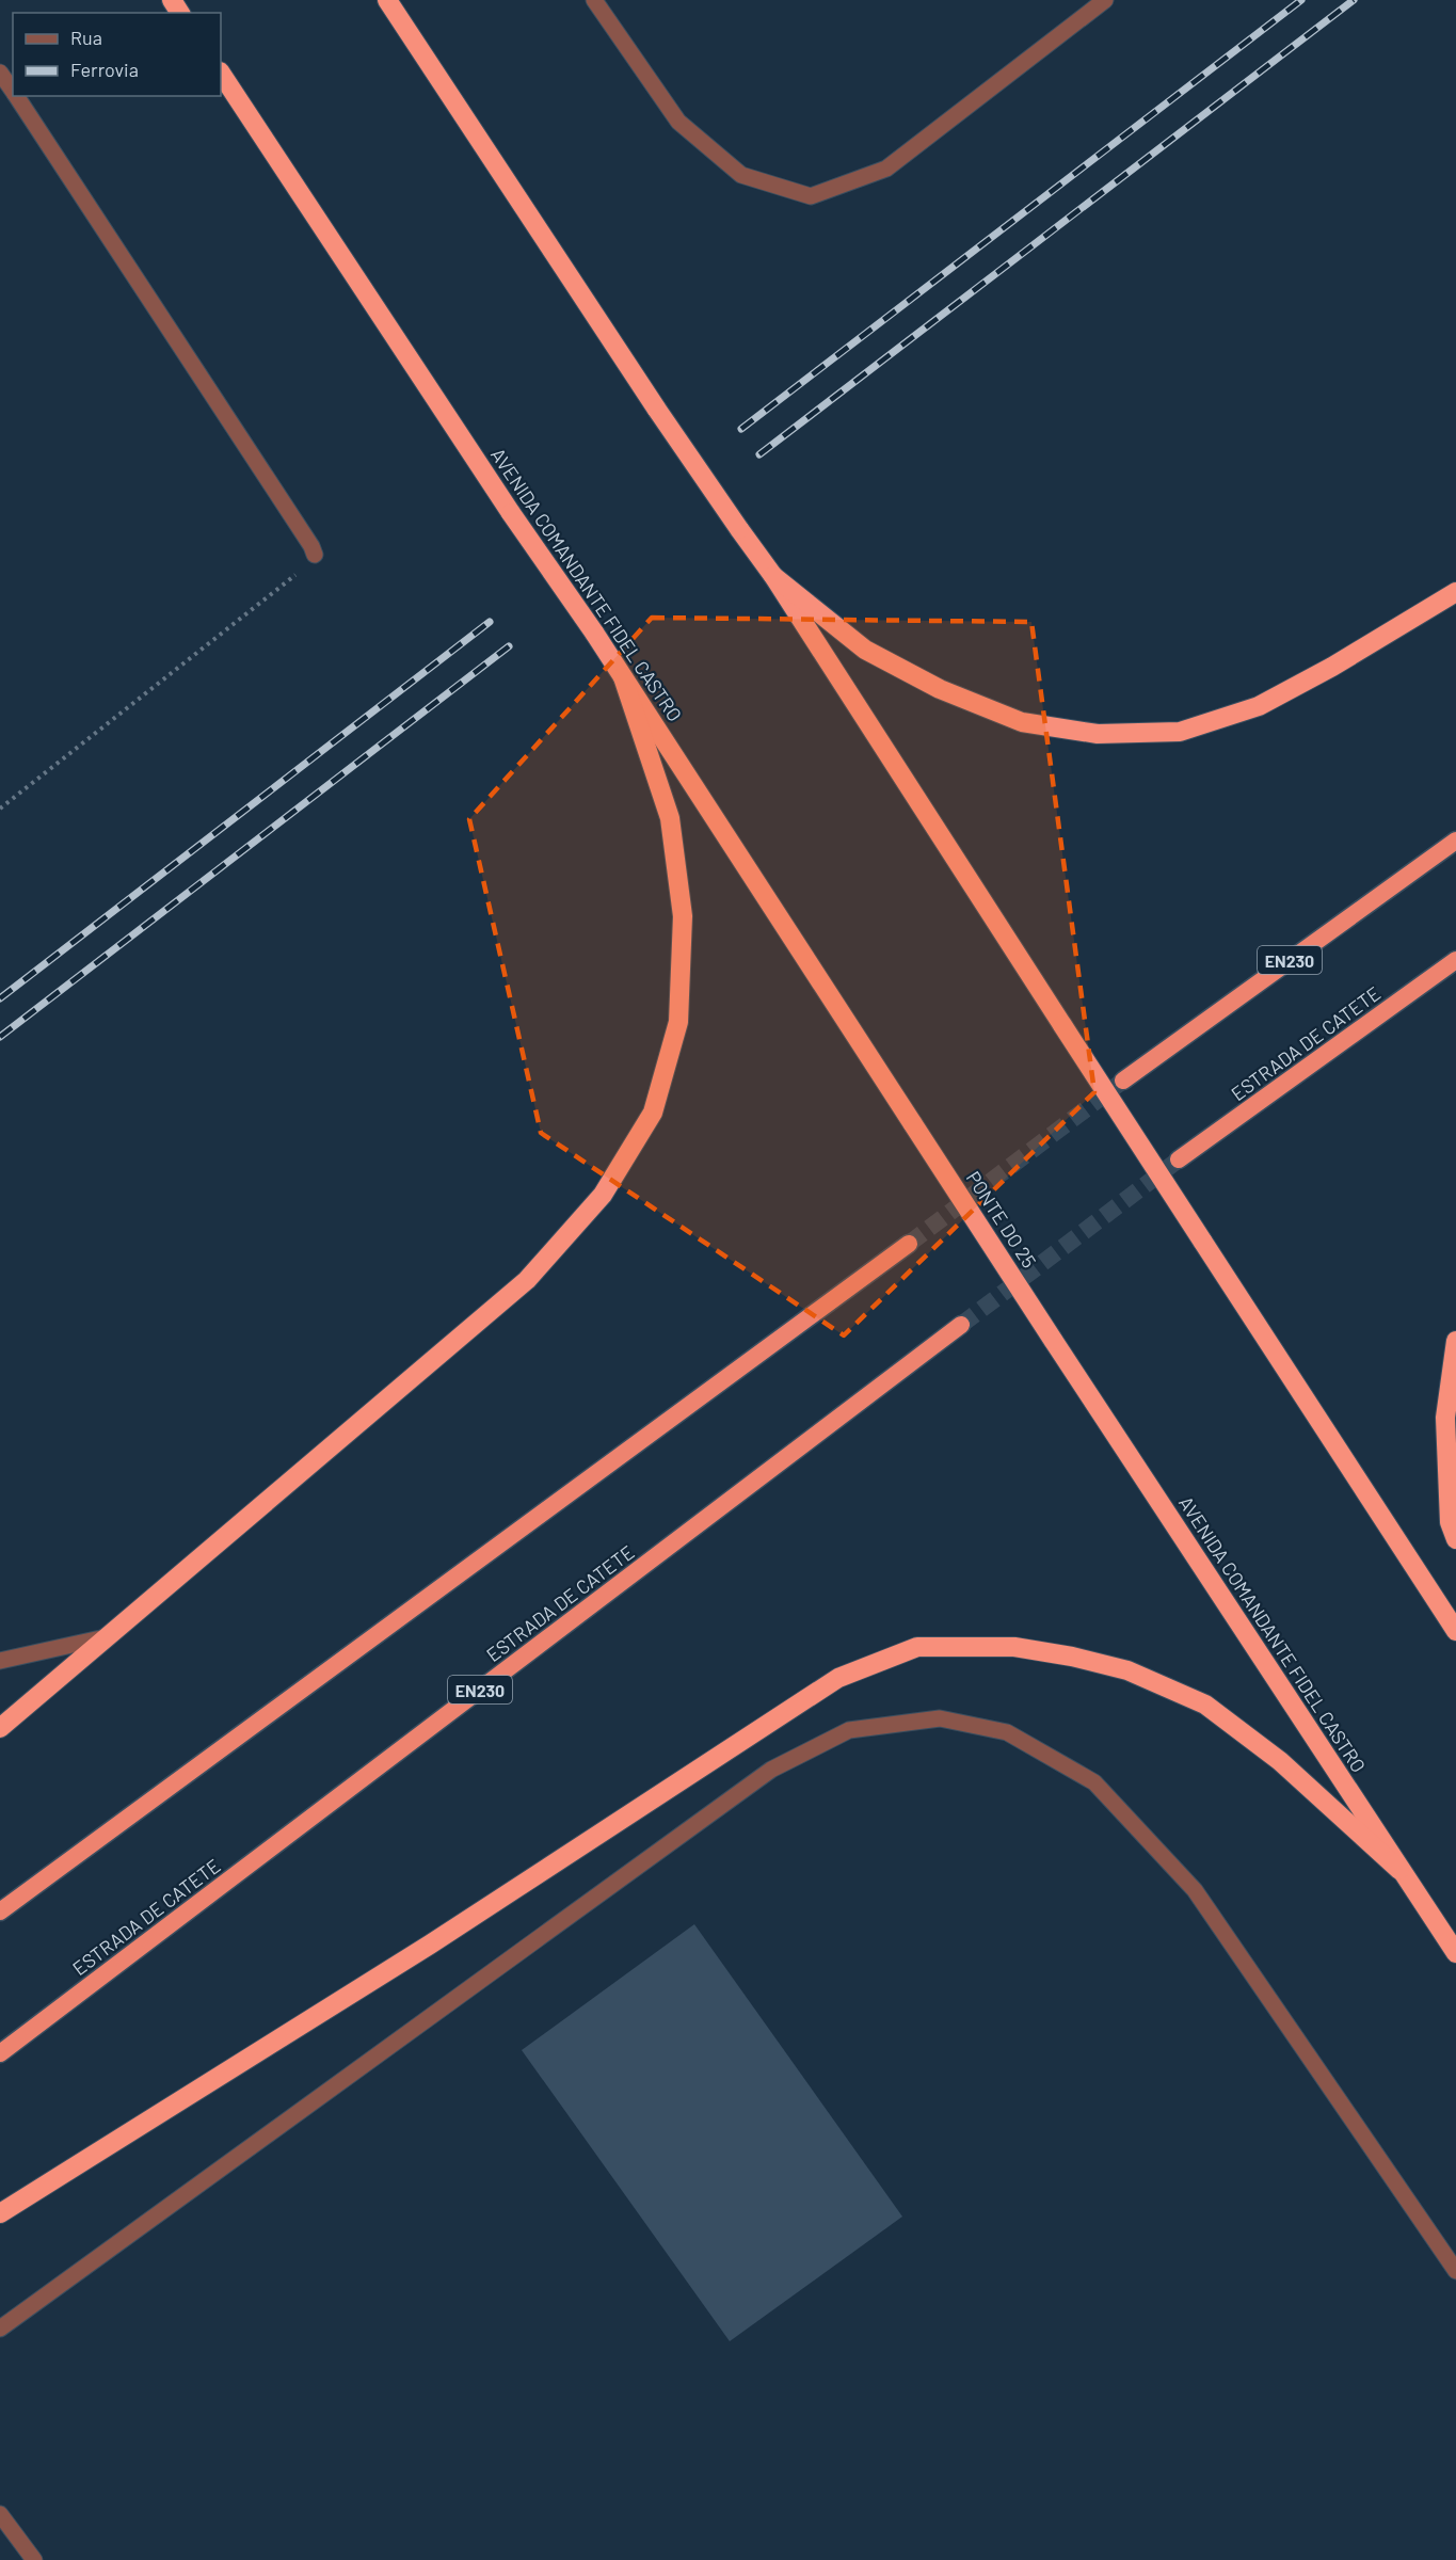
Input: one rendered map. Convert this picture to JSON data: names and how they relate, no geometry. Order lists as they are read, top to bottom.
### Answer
{
  "streets": {
    "highway": [
      "AVENIDA COMANDANTE FIDEL CASTRO",
      "EN230",
      "ESTRADA DE CATETE",
      "PONTE DO 25"
    ]
  },
  "crossings": [
    ["AVENIDA COMANDANTE FIDEL CASTRO", "PONTE DO 25"]
  ],
  "legend": ["Rua", "Ferrovia"]
}
